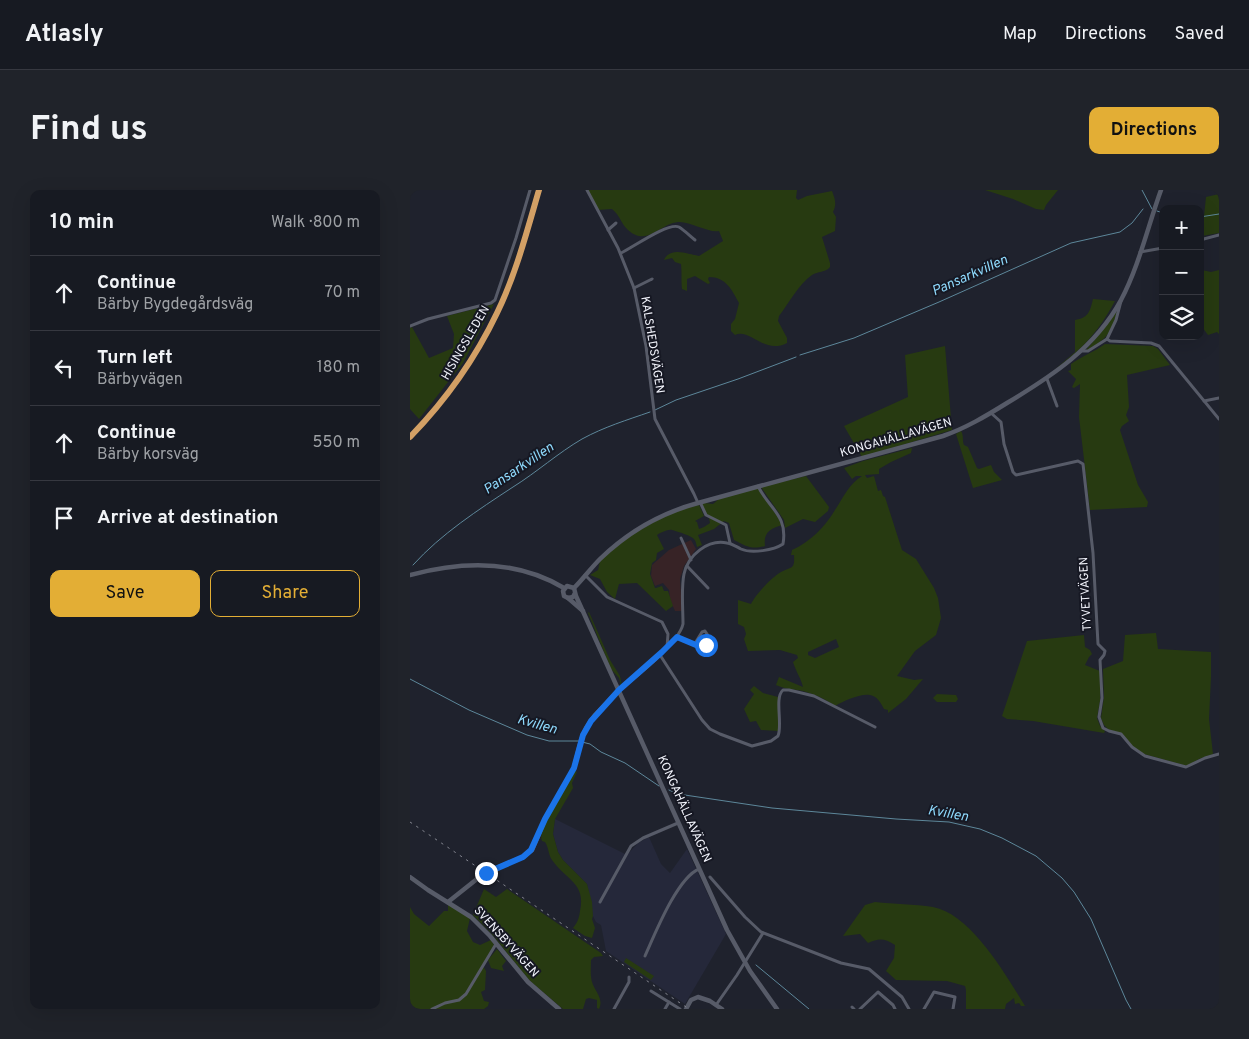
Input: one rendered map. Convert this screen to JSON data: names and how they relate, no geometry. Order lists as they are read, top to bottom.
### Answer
{
  "streets": {
    "highway": ["HISINGSLEDEN"],
    "street": [
      "KALSHEDSVÄGEN",
      "KONGAHÄLLAVÄGEN",
      "TYVETVÄGEN",
      "SVENSBYVÄGEN"
    ]
  },
  "crossings": [
    ["KALSHEDSVÄGEN", "KONGAHÄLLAVÄGEN"],
    ["KONGAHÄLLAVÄGEN", "TYVETVÄGEN"]
  ],
  "water": ["Pansarkvillen", "Kvillen"],
  "page": {
    "header": "Atlasly",
    "nav": ["Map", "Directions", "Saved"],
    "buttons": [
      "Directions",
      ["Save", "Share"]
    ],
    "title": "Find us",
    "heading": ["10 min", "Walk · 800 m"],
    "map_buttons": ["+", "−"],
    "list": [
      ["Continue", "Bärby Bygdegårdsväg", "70 m"],
      ["Turn left", "Bärbyvägen", "180 m"],
      ["Continue", "Bärby korsväg", "550 m"],
      "Arrive at destination"
    ]
  }
}
